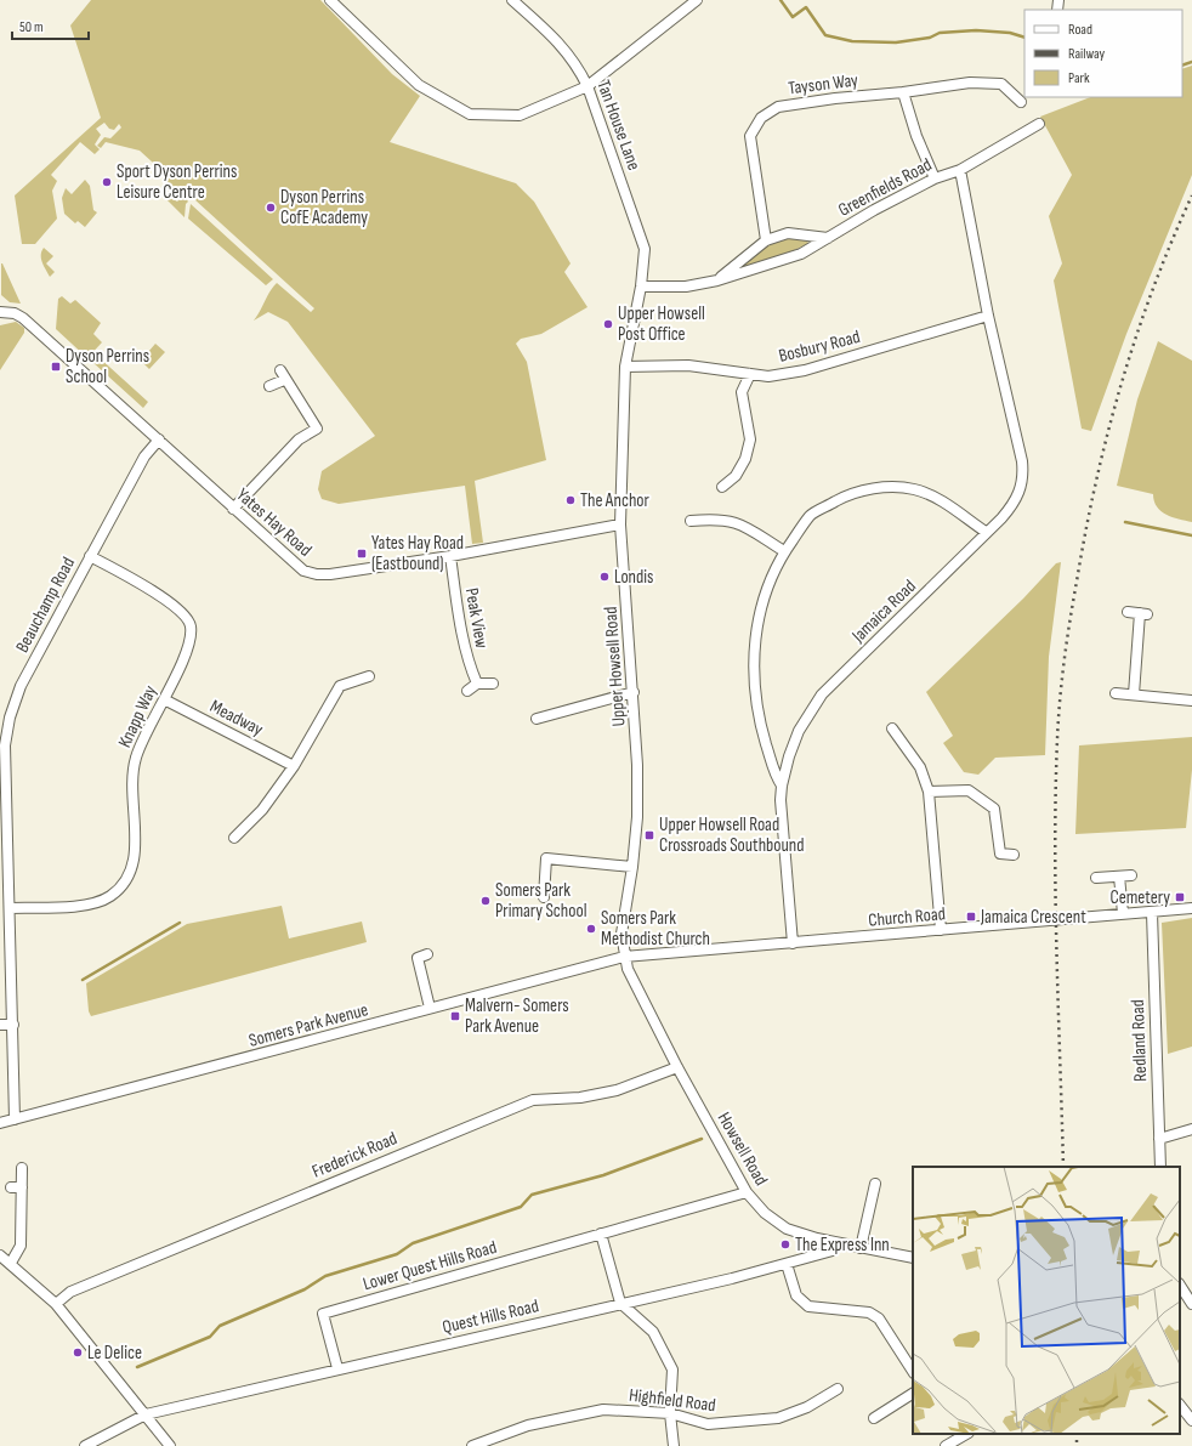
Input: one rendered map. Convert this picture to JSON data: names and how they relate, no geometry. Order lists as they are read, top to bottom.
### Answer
{
  "streets": {
    "street": [
      "Tayson Way",
      "Tan House Lane",
      "Greenfields Road",
      "Bosbury Road",
      "Yates Hay Road",
      "Beauchamp Road",
      "Jamaica Road",
      "Peak View",
      "Upper Howsell Road",
      "Knapp Way",
      "Meadway",
      "Church Road",
      "Somers Park Avenue",
      "Redland Road",
      "Howsell Road",
      "Frederick Road",
      "Lower Quest Hills Road",
      "Quest Hills Road",
      "Highfield Road"
    ]
  },
  "crossings": [
    ["Tayson Way", "Greenfields Road"],
    ["Tan House Lane", "Greenfields Road"],
    ["Tan House Lane", "Upper Howsell Road"],
    ["Greenfields Road", "Bosbury Road"],
    ["Greenfields Road", "Jamaica Road"],
    ["Greenfields Road", "Upper Howsell Road"],
    ["Bosbury Road", "Jamaica Road"],
    ["Bosbury Road", "Upper Howsell Road"],
    ["Yates Hay Road", "Beauchamp Road"],
    ["Yates Hay Road", "Peak View"],
    ["Yates Hay Road", "Upper Howsell Road"],
    ["Beauchamp Road", "Knapp Way"],
    ["Beauchamp Road", "Somers Park Avenue"],
    ["Jamaica Road", "Church Road"],
    ["Upper Howsell Road", "Church Road"],
    ["Upper Howsell Road", "Somers Park Avenue"],
    ["Upper Howsell Road", "Howsell Road"],
    ["Knapp Way", "Meadway"],
    ["Church Road", "Somers Park Avenue"],
    ["Church Road", "Redland Road"],
    ["Church Road", "Howsell Road"],
    ["Somers Park Avenue", "Howsell Road"],
    ["Howsell Road", "Frederick Road"],
    ["Howsell Road", "Lower Quest Hills Road"],
    ["Howsell Road", "Quest Hills Road"],
    ["Lower Quest Hills Road", "Quest Hills Road"]
  ],
  "places": {
    "other": [
      "Sport Dyson Perrins Leisure Centre",
      "Dyson Perrins CofE Academy",
      "Upper Howsell Post Office",
      "The Anchor",
      "Londis",
      "Somers Park Primary School",
      "Somers Park Methodist Church",
      "The Express Inn",
      "Le Delice"
    ],
    "transit": [
      "Dyson Perrins School",
      "Yates Hay Road (Eastbound)",
      "Upper Howsell Road Crossroads Southbound",
      "Cemetery",
      "Jamaica Crescent",
      "Malvern- Somers Park Avenue"
    ]
  },
  "legend": ["Road", "Railway", "Park"],
  "scale_bar": "50 m"
}
